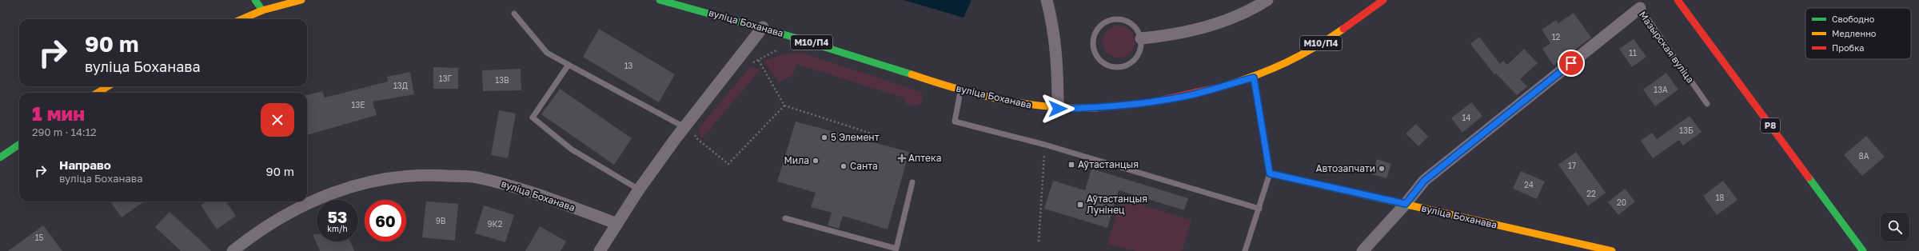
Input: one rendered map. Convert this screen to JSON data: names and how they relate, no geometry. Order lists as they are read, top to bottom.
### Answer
{
  "streets": {
    "main road": ["вуліца Боханава", "М10/П4", "Р8"],
    "street": ["Мазырская вуліца"]
  },
  "crossings": [
    ["вуліца Боханава", "М10/П4"],
    ["вуліца Боханава", "Мазырская вуліца"]
  ],
  "places": {
    "other": [
      "5 Элемент",
      "Мила",
      "Санта",
      "Автозапчати"
    ],
    "health": ["Аптека"],
    "transit": ["Аўтастанцыя", "Аўтастанцыя Лунінец"]
  },
  "house_numbers": [
    "12",
    "11",
    "13",
    "13Г",
    "13В",
    "13Д",
    "13А",
    "13Е",
    "14",
    "13Б",
    "8А",
    "17",
    "24",
    "22",
    "18",
    "20",
    "9В",
    "9К2",
    "15"
  ],
  "legend": ["Свободно", "Медленно", "Пробка"],
  "page": {
    "turn": ["90 m", "вуліца Боханава"],
    "heading": ["1 мин", "290 m · 14:12"],
    "list": [
      {
        "name": "Направо",
        "note": "вуліца Боханава",
        "value": "90 m"
      }
    ],
    "speed": "53 km/h",
    "limit": "60"
  }
}
